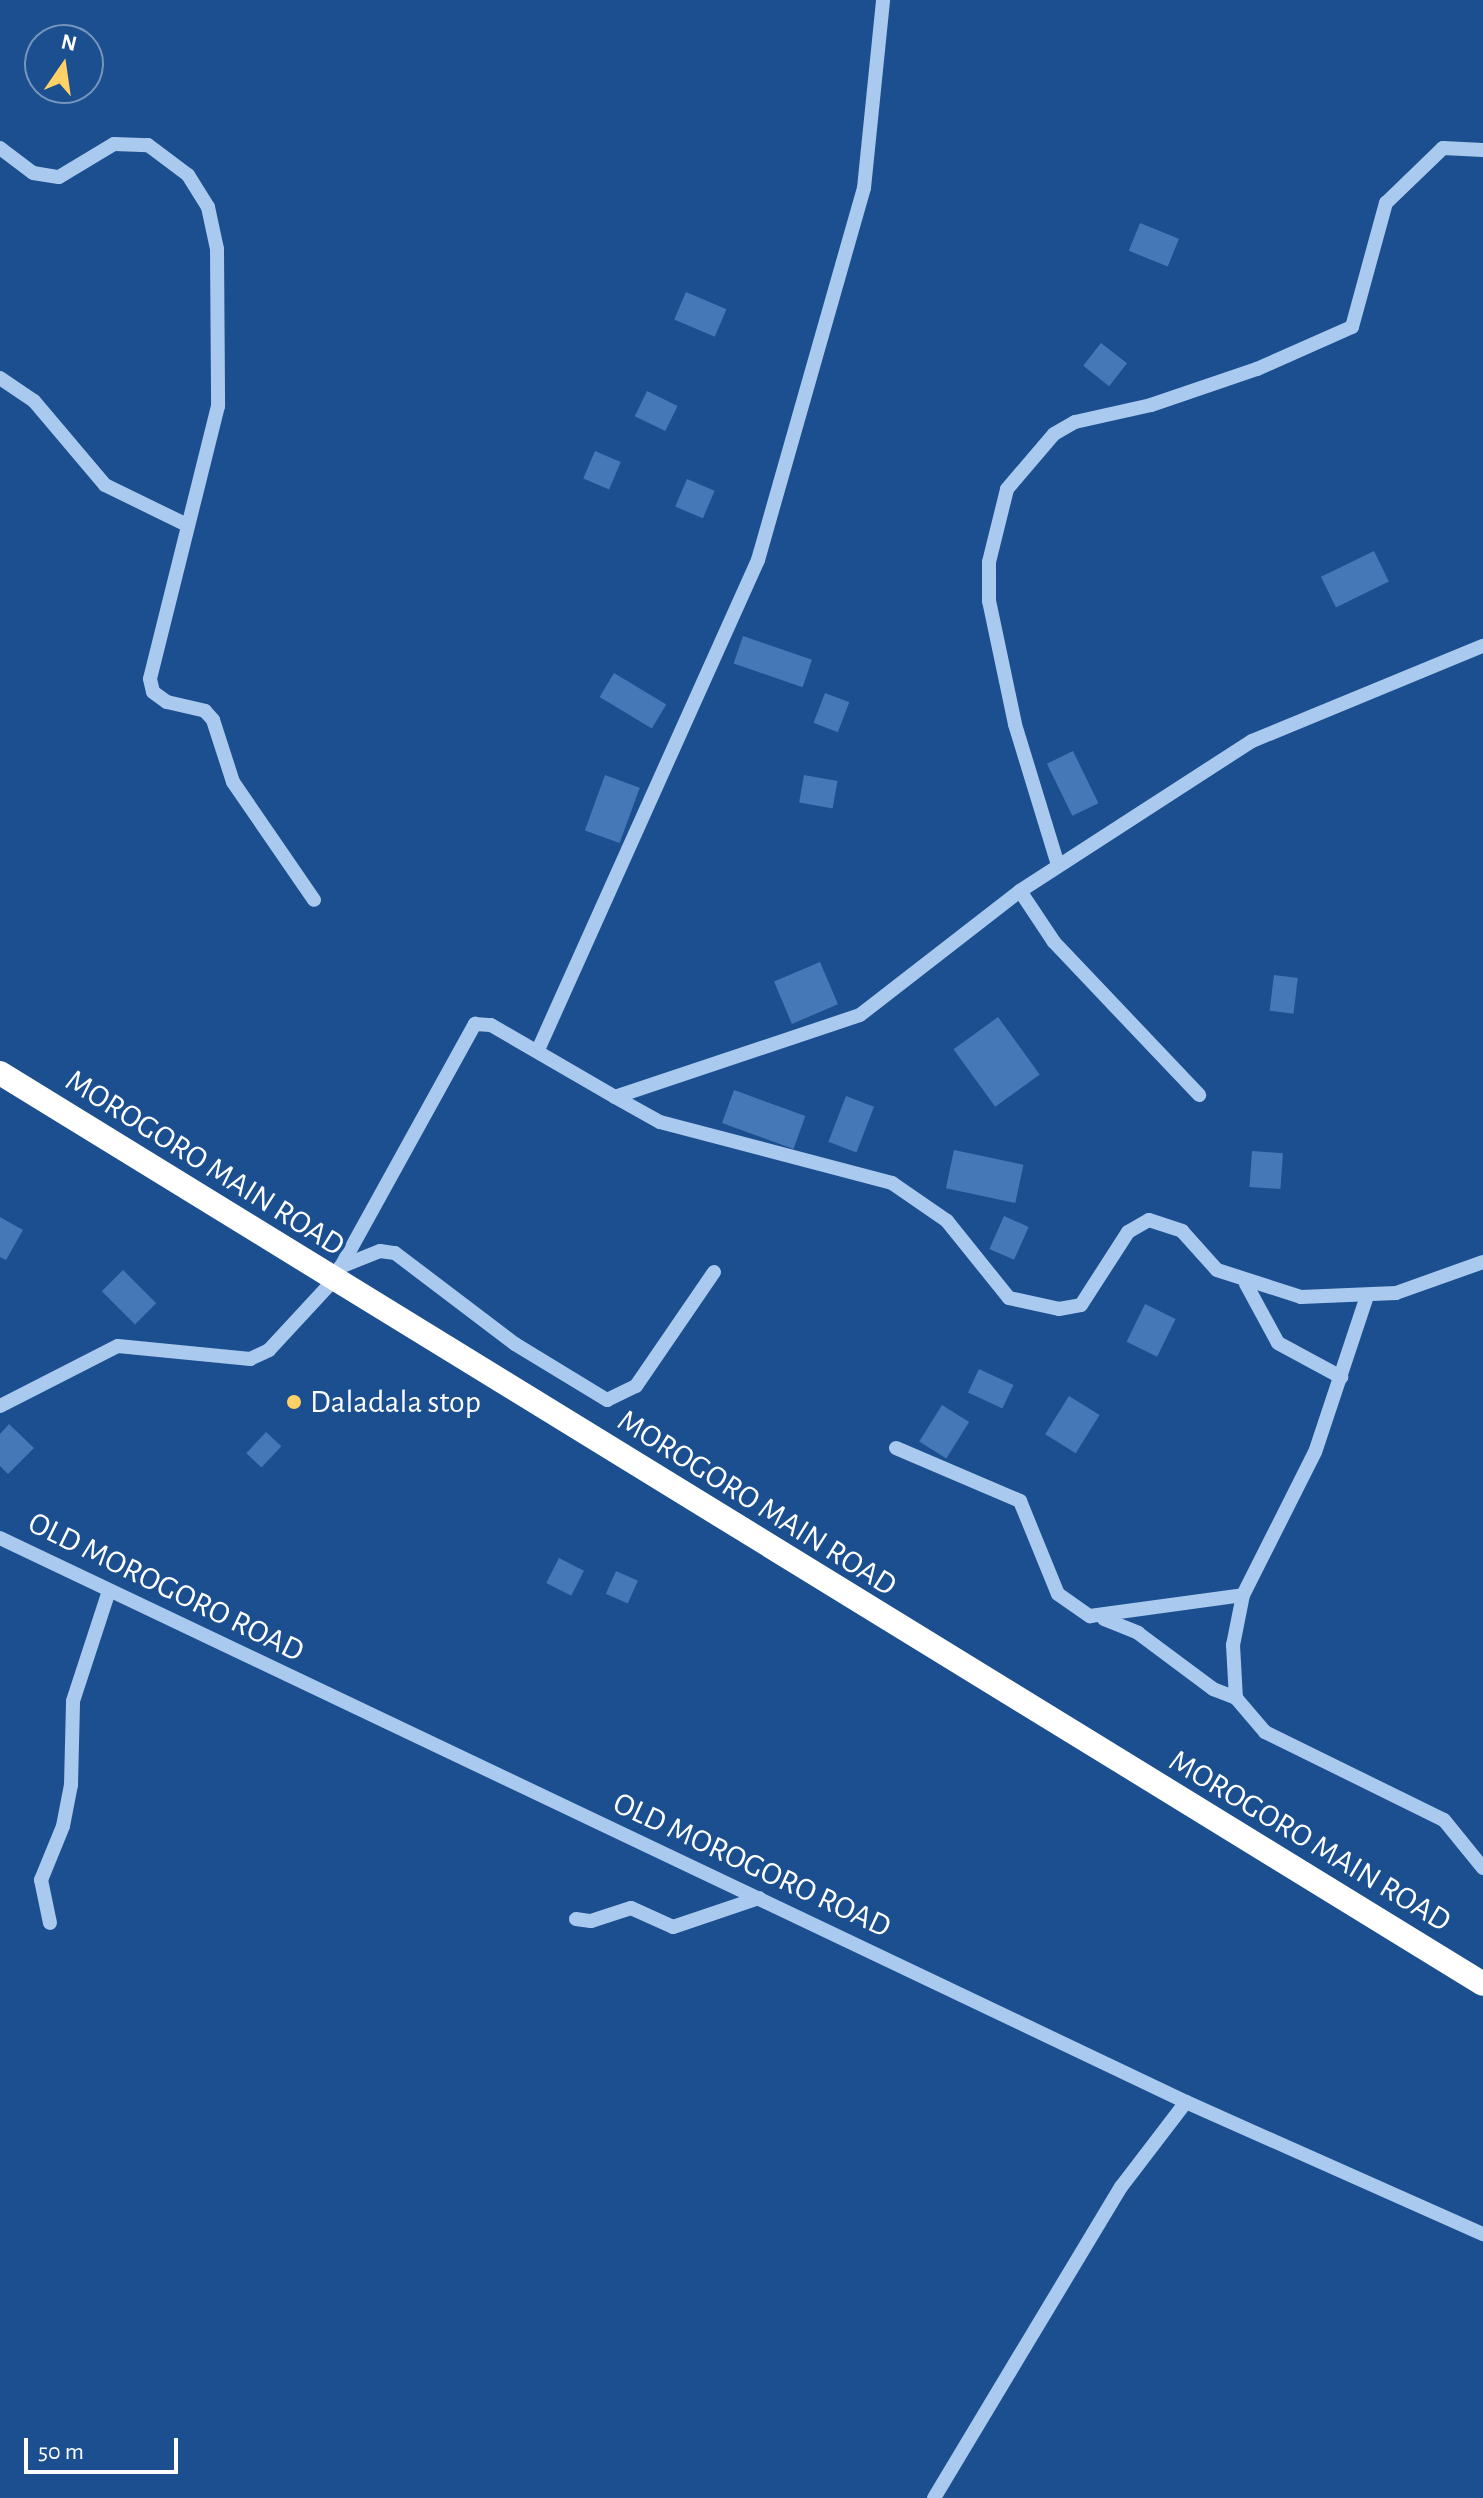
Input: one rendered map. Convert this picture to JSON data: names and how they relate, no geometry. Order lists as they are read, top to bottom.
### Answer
{
  "streets": {
    "highway": ["MOROGORO MAIN ROAD"],
    "street": ["OLD MOROGORO ROAD"]
  },
  "places": ["Daladala stop"],
  "scale_bar": "50 m",
  "north": "top"
}
